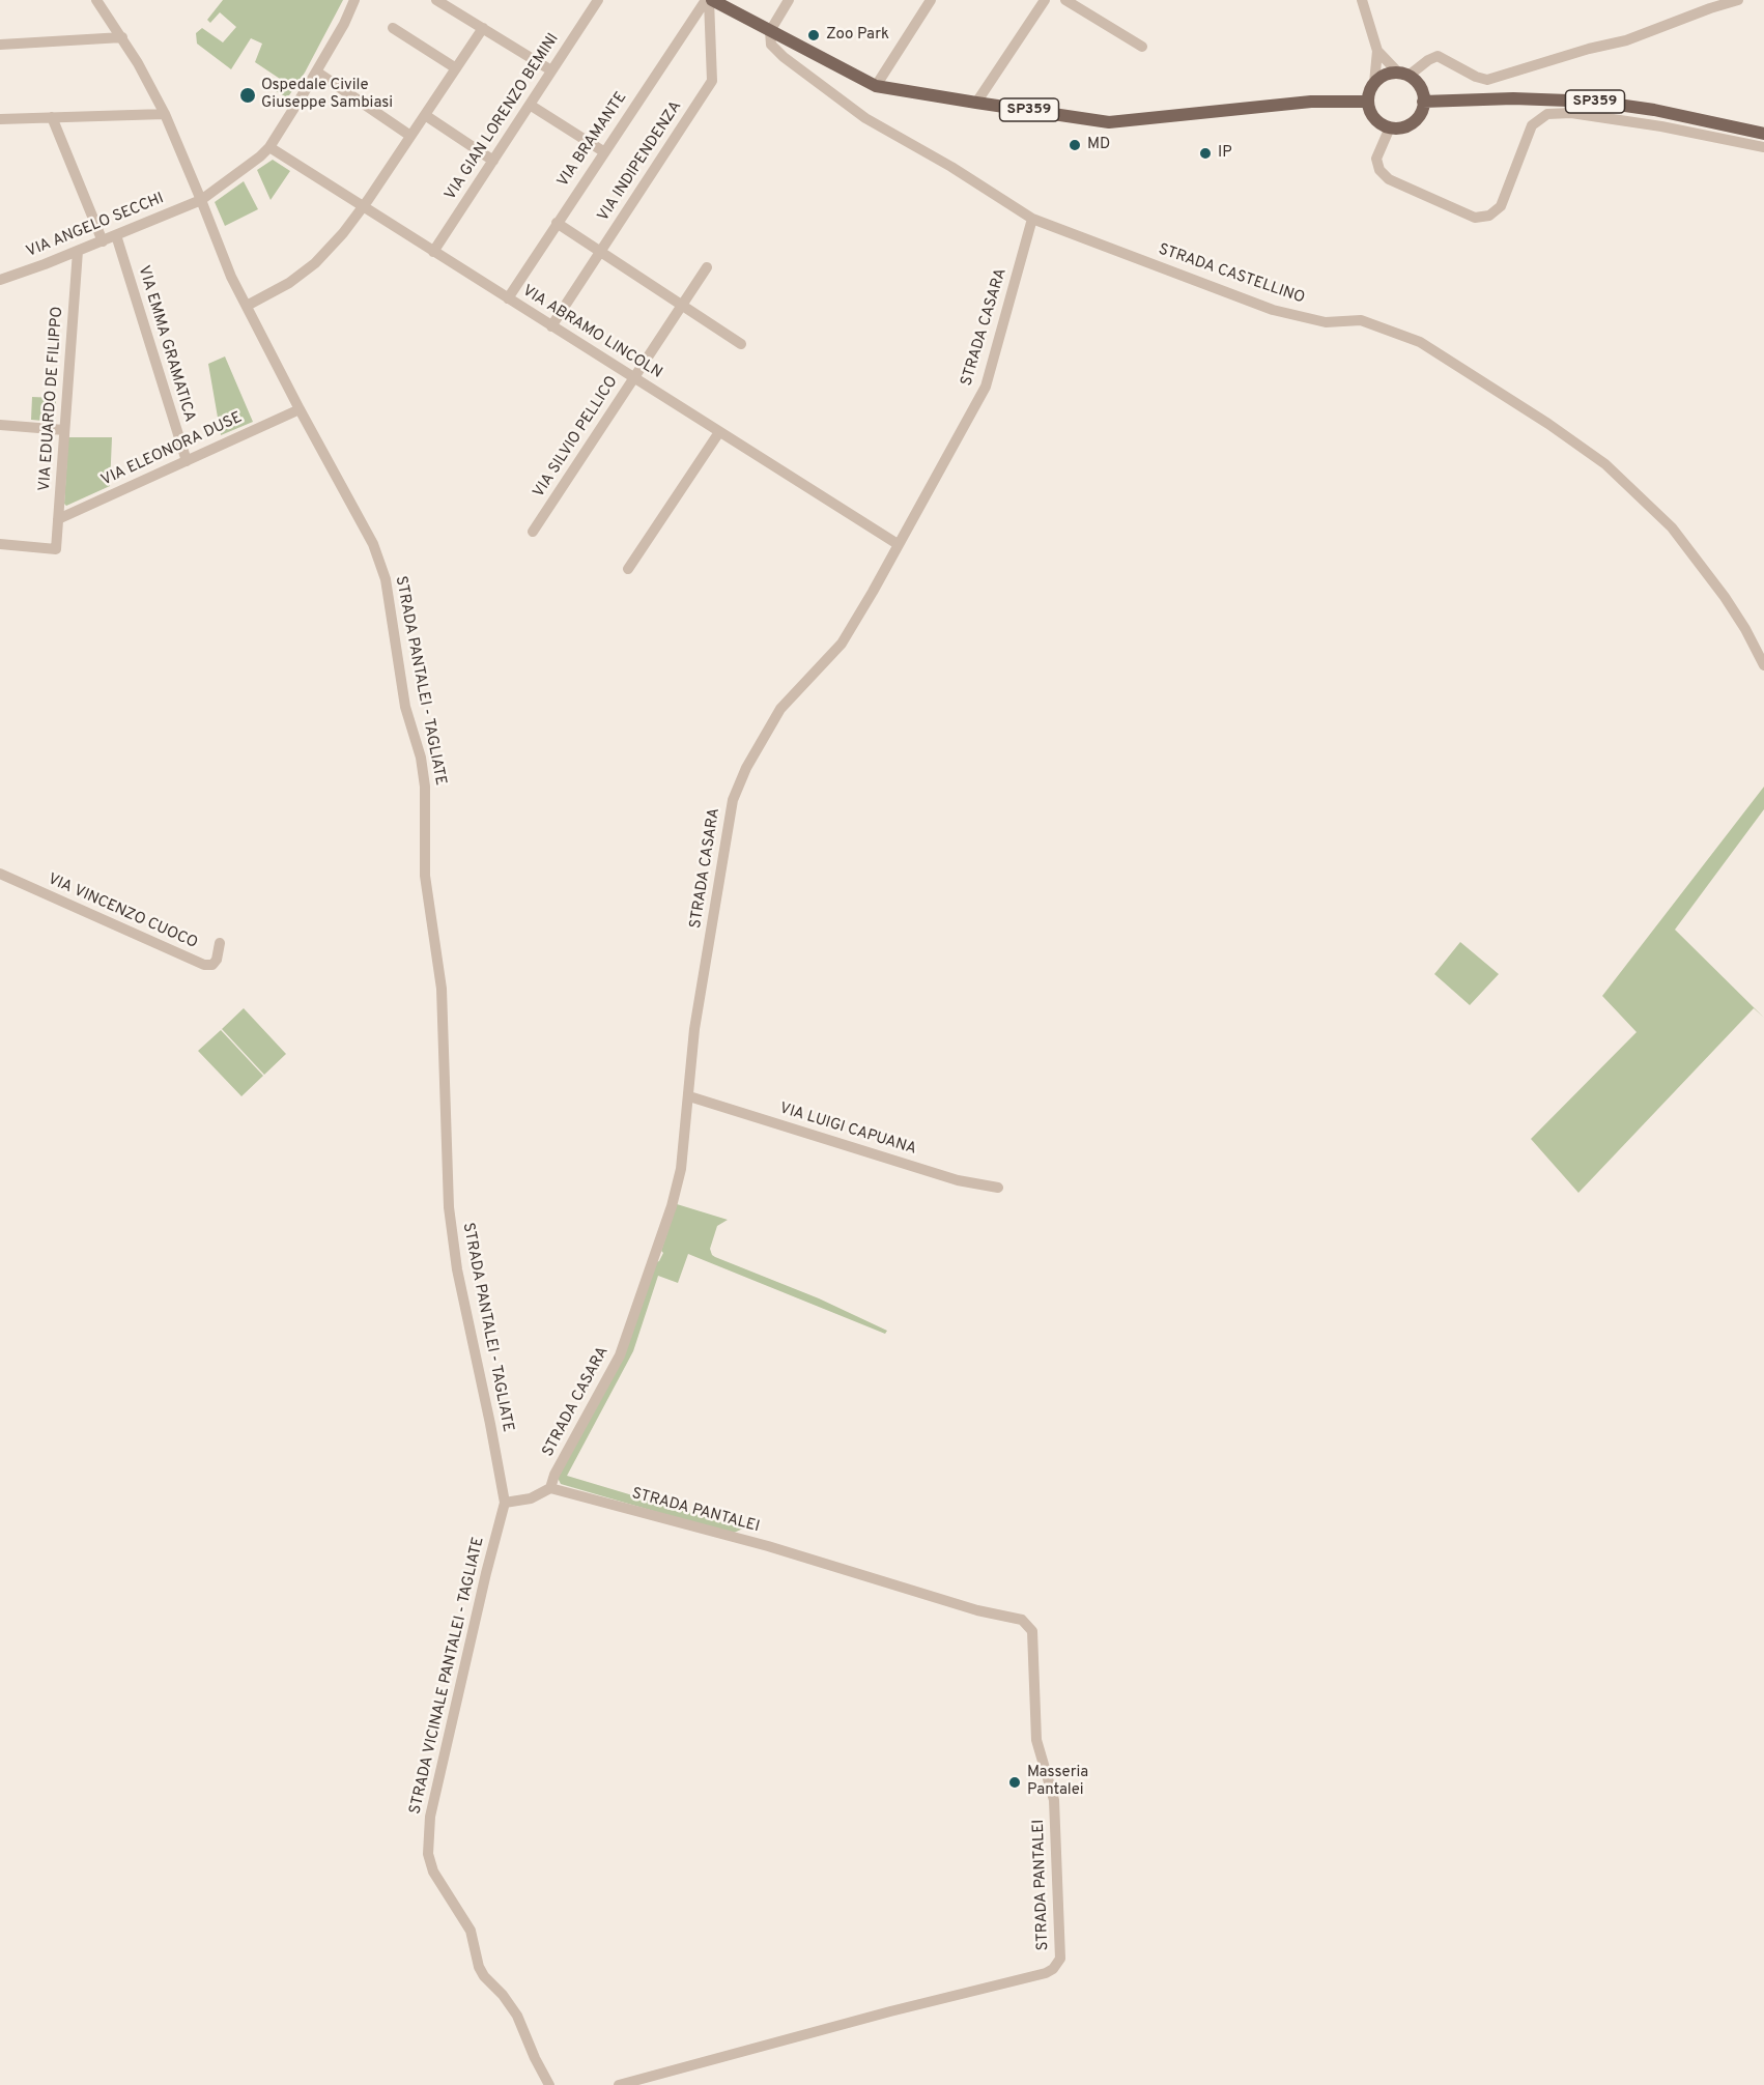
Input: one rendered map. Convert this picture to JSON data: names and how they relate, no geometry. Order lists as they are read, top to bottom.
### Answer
{
  "streets": {
    "main road": ["SP359"],
    "street": [
      "VIA GIAN LORENZO BEMINI",
      "VIA BRAMANTE",
      "VIA INDIPENDENZA",
      "VIA ANGELO SECCHI",
      "STRADA CASTELLINO",
      "STRADA CASARA",
      "VIA ABRAMO LINCOLN",
      "VIA EMMA GRAMATICA",
      "VIA EDUARDO DE FILIPPO",
      "VIA SILVIO PELLICO",
      "VIA ELEONORA DUSE",
      "STRADA PANTALEI - TAGLIATE",
      "VIA VINCENZO CUOCO",
      "VIA LUIGI CAPUANA",
      "STRADA PANTALEI",
      "STRADA VICINALE PANTALEI - TAGLIATE"
    ]
  },
  "crossings": [
    ["SP359", "VIA BRAMANTE"],
    ["SP359", "VIA INDIPENDENZA"],
    ["SP359", "STRADA CASTELLINO"],
    ["VIA GIAN LORENZO BEMINI", "VIA ABRAMO LINCOLN"],
    ["VIA BRAMANTE", "VIA INDIPENDENZA"],
    ["VIA BRAMANTE", "VIA ABRAMO LINCOLN"],
    ["VIA INDIPENDENZA", "VIA ABRAMO LINCOLN"],
    ["VIA ANGELO SECCHI", "VIA ABRAMO LINCOLN"],
    ["VIA ANGELO SECCHI", "VIA EMMA GRAMATICA"],
    ["VIA ANGELO SECCHI", "VIA EDUARDO DE FILIPPO"],
    ["VIA ANGELO SECCHI", "STRADA PANTALEI - TAGLIATE"],
    ["STRADA CASTELLINO", "STRADA CASARA"],
    ["STRADA CASARA", "VIA ABRAMO LINCOLN"],
    ["STRADA CASARA", "VIA LUIGI CAPUANA"],
    ["STRADA CASARA", "STRADA PANTALEI"],
    ["VIA ABRAMO LINCOLN", "VIA SILVIO PELLICO"],
    ["VIA EMMA GRAMATICA", "VIA ELEONORA DUSE"],
    ["VIA EDUARDO DE FILIPPO", "VIA ELEONORA DUSE"],
    ["VIA ELEONORA DUSE", "STRADA PANTALEI - TAGLIATE"],
    ["STRADA PANTALEI - TAGLIATE", "STRADA VICINALE PANTALEI - TAGLIATE"]
  ],
  "places": [
    "Zoo Park",
    "Ospedale Civile Giuseppe Sambiasi",
    "MD",
    "IP",
    "Masseria Pantalei"
  ]
}
